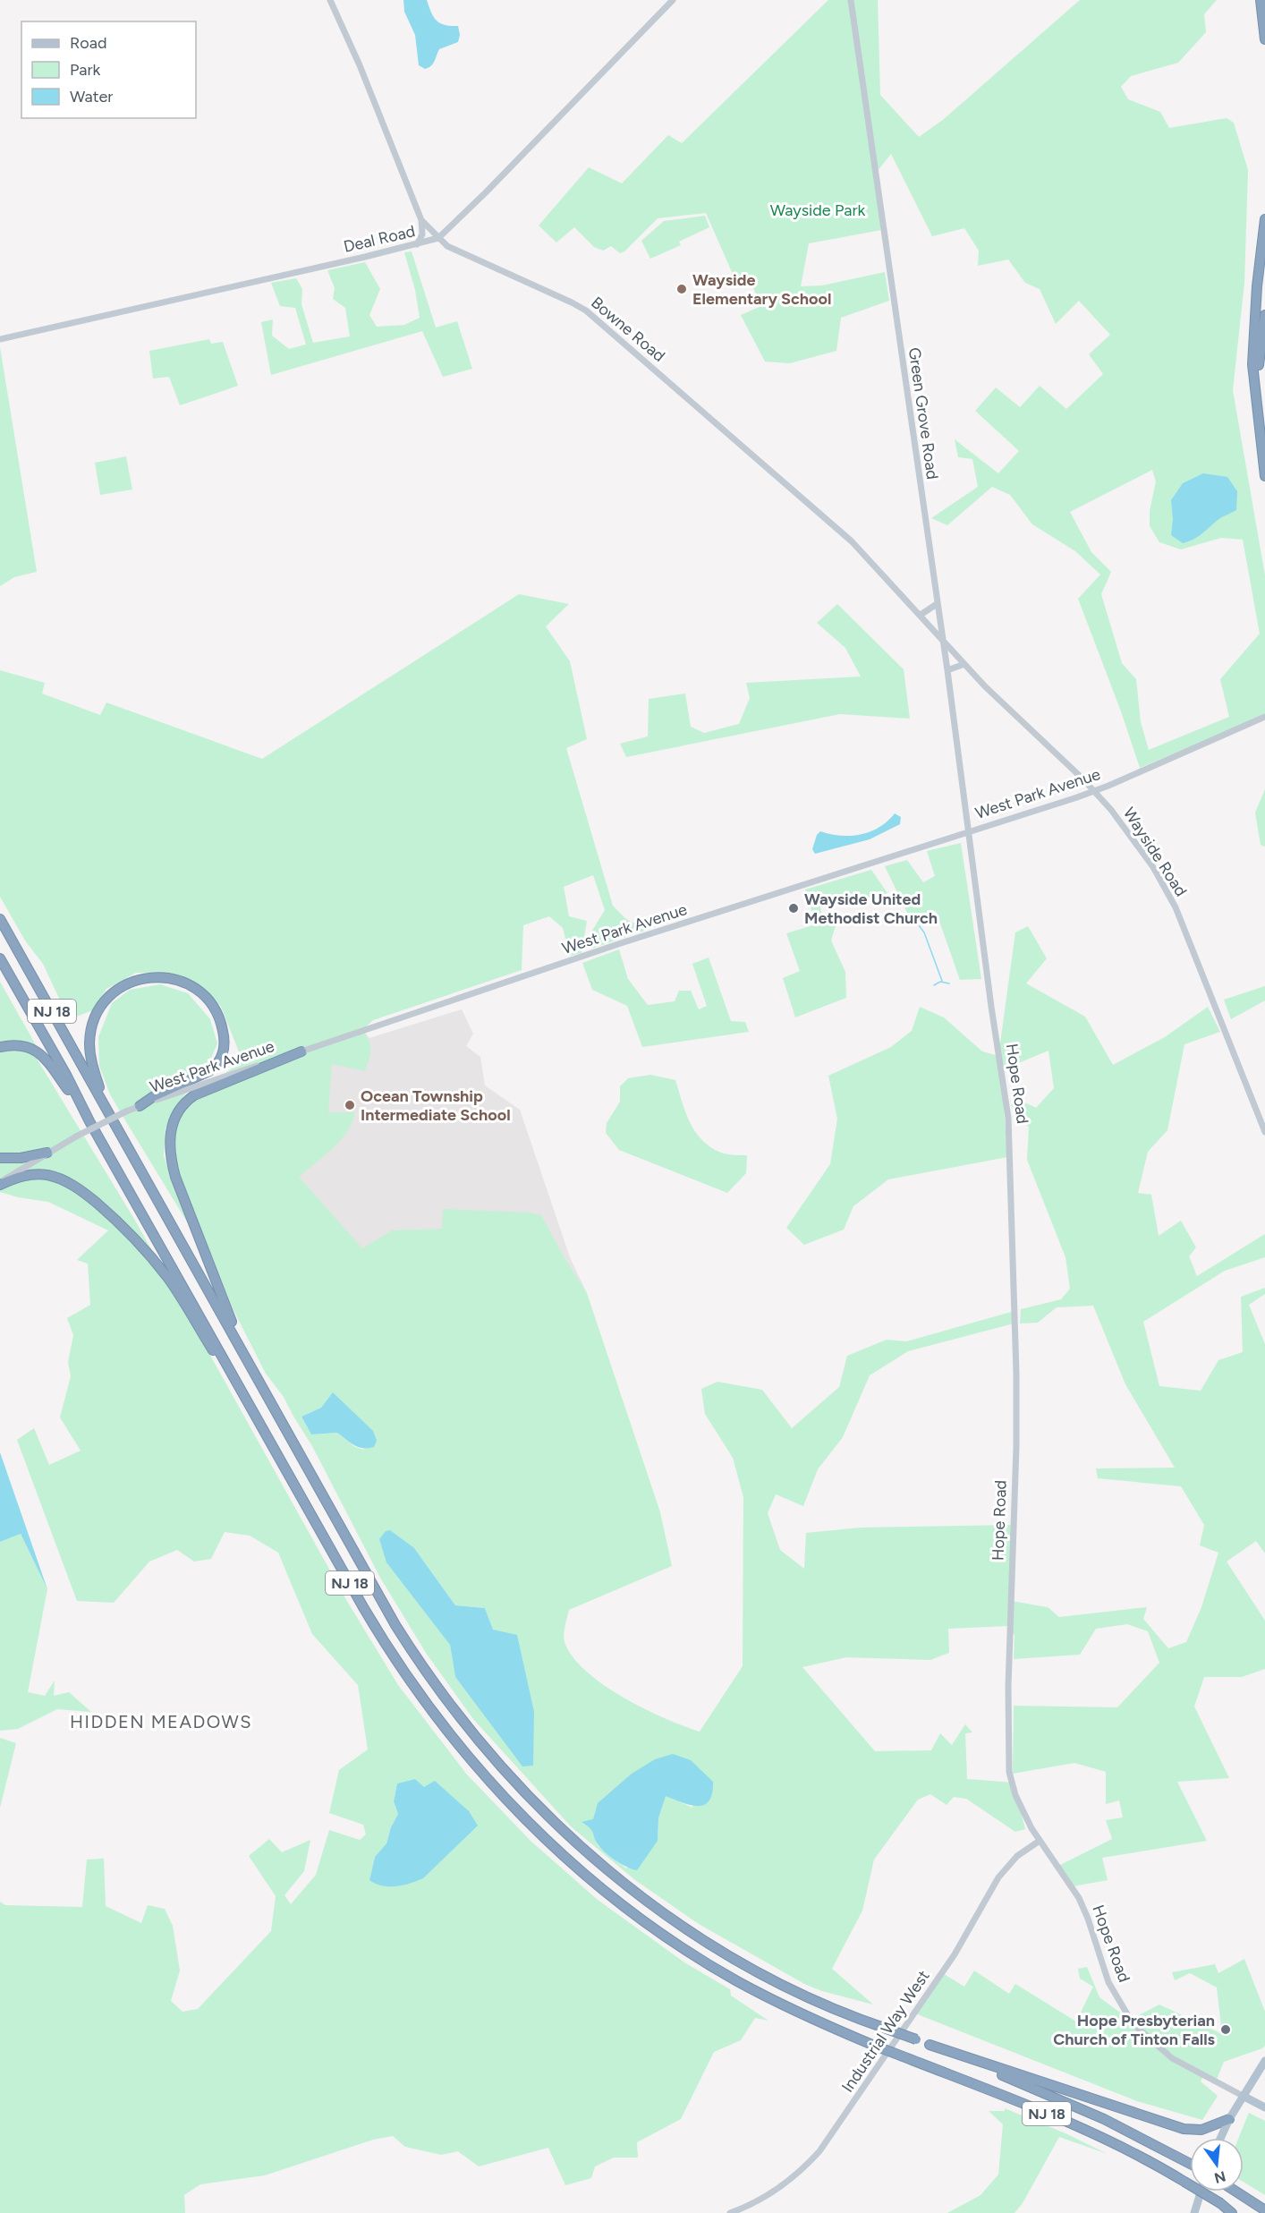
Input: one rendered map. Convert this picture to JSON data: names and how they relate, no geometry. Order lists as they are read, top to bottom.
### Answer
{
  "streets": {
    "highway": ["NJ 18"],
    "main road": ["Hope Road"],
    "street": [
      "Deal Road",
      "Bowne Road",
      "Green Grove Road",
      "West Park Avenue",
      "Wayside Road",
      "Industrial Way West"
    ]
  },
  "crossings": [
    ["Deal Road", "Bowne Road"],
    ["Bowne Road", "Green Grove Road"],
    ["Bowne Road", "Wayside Road"],
    ["Green Grove Road", "West Park Avenue"],
    ["Green Grove Road", "Wayside Road"],
    ["Green Grove Road", "Hope Road"],
    ["West Park Avenue", "Wayside Road"],
    ["West Park Avenue", "Hope Road"],
    ["Hope Road", "Industrial Way West"]
  ],
  "districts": ["HIDDEN MEADOWS"],
  "parks": ["Wayside Park"],
  "places": [
    "Wayside Elementary School",
    "Wayside United Methodist Church",
    "Ocean Township Intermediate School",
    "Hope Presbyterian Church of Tinton Falls"
  ],
  "legend": ["Road", "Park", "Water"],
  "north": "bottom"
}
